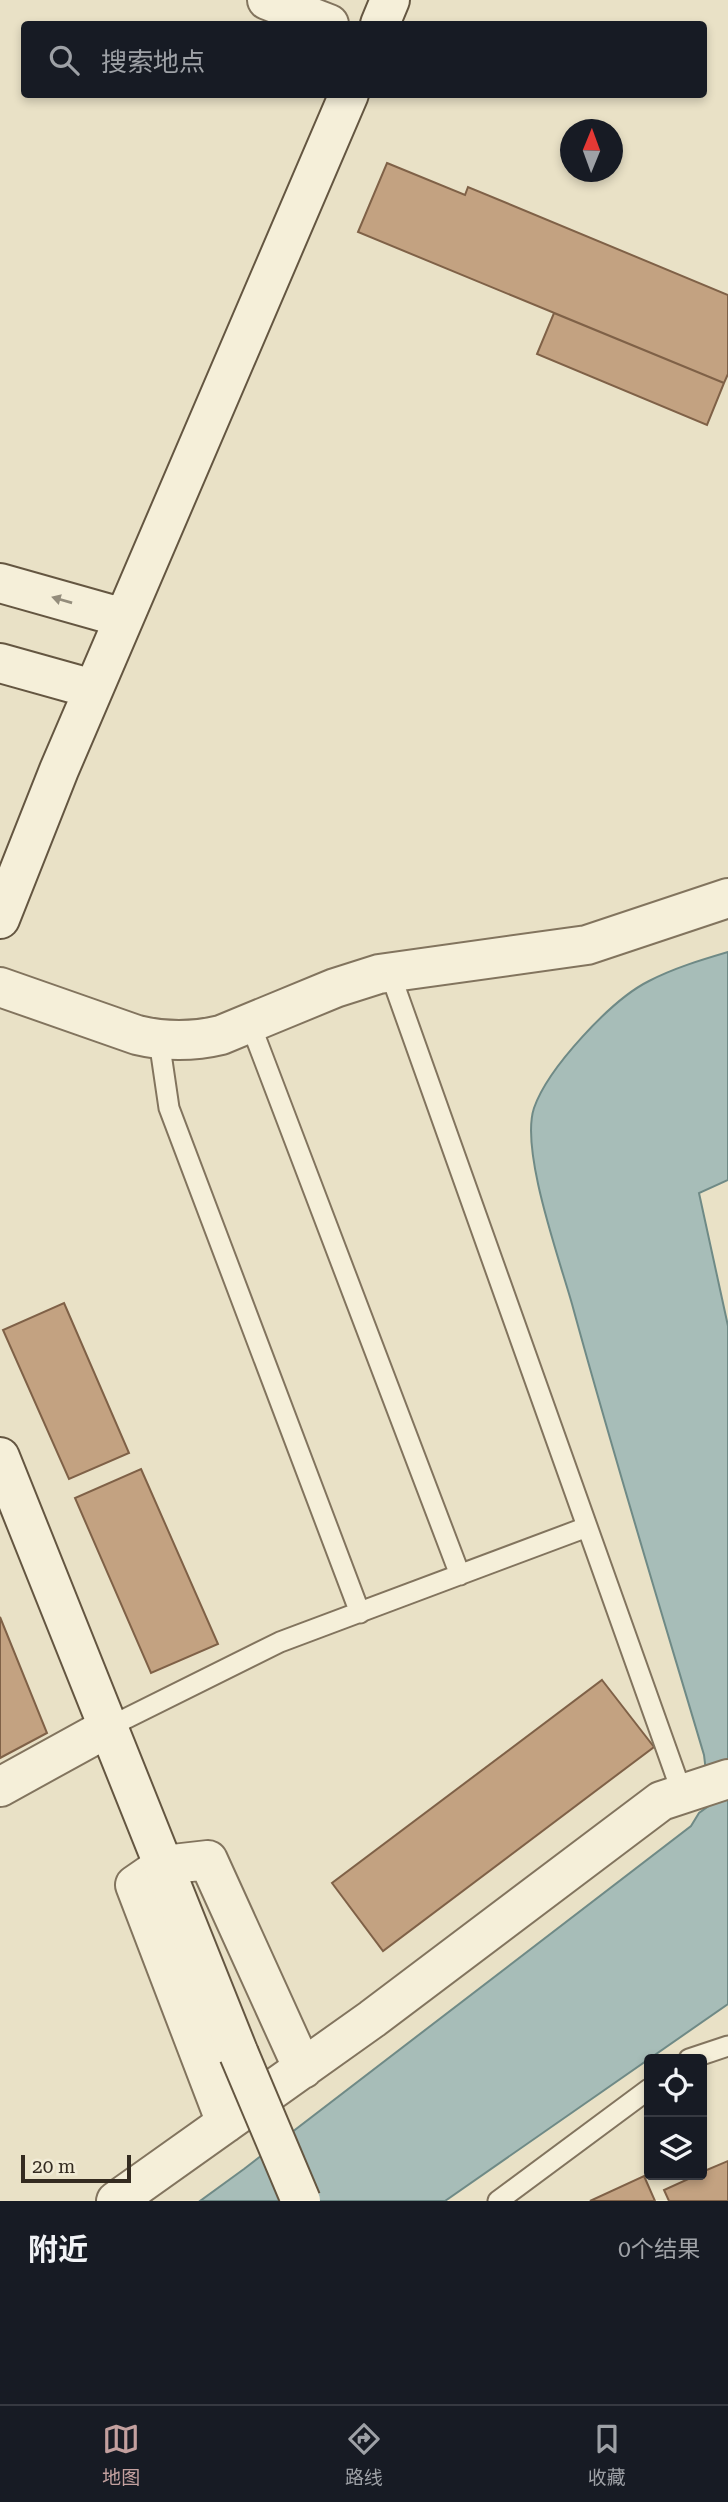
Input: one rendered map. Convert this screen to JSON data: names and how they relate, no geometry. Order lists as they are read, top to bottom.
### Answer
{
  "scale_bar": "20 m",
  "north": "top",
  "page": {
    "search": "搜索地点",
    "scale": "20 m",
    "heading": ["附近", "0个结果"],
    "nav": ["地图", "路线", "收藏"]
  }
}
